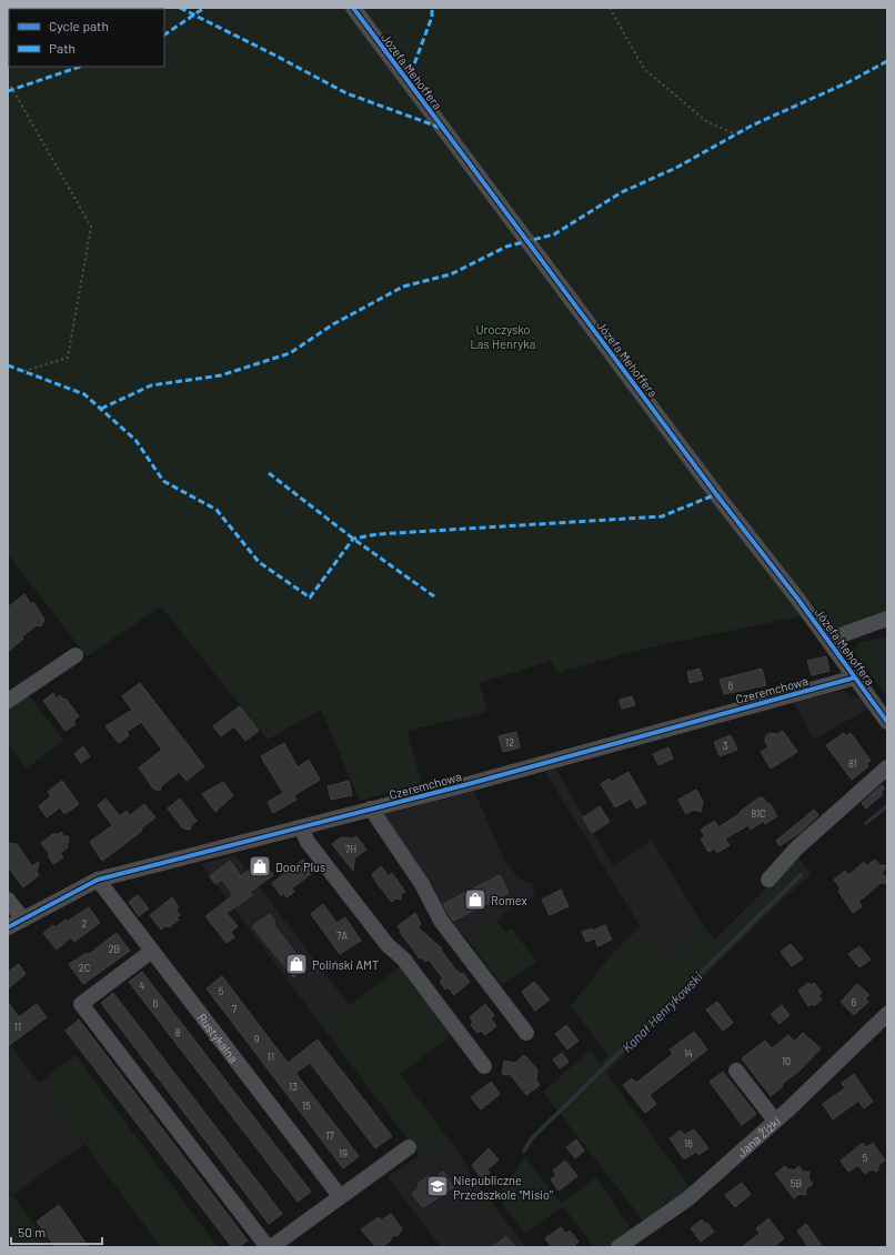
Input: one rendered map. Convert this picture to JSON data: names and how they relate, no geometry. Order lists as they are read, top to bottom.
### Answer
{
  "streets": {
    "street": [
      "Józefa Mehoffera",
      "Czeremchowa",
      "Rustykalna",
      "Jana Żiżki"
    ]
  },
  "crossings": [
    ["Józefa Mehoffera", "Czeremchowa"],
    ["Czeremchowa", "Rustykalna"]
  ],
  "water": ["Kanał Henrykowski"],
  "parks": ["Uroczysko Las Henryka"],
  "places": {
    "shop": ["Door Plus", "Romex", "Poliński AMT"],
    "school or university": ["Niepubliczne Przedszkole \"Misio\""]
  },
  "house_numbers": [
    "6",
    "12",
    "3",
    "81",
    "81C",
    "7H",
    "2",
    "7A",
    "2B",
    "2C",
    "4",
    "5",
    "6",
    "6",
    "7",
    "11",
    "8",
    "9",
    "14",
    "11",
    "10",
    "13",
    "15",
    "17",
    "16",
    "19",
    "5",
    "5B"
  ],
  "legend": ["Cycle path", "Path"],
  "scale_bar": "50 m"
}
